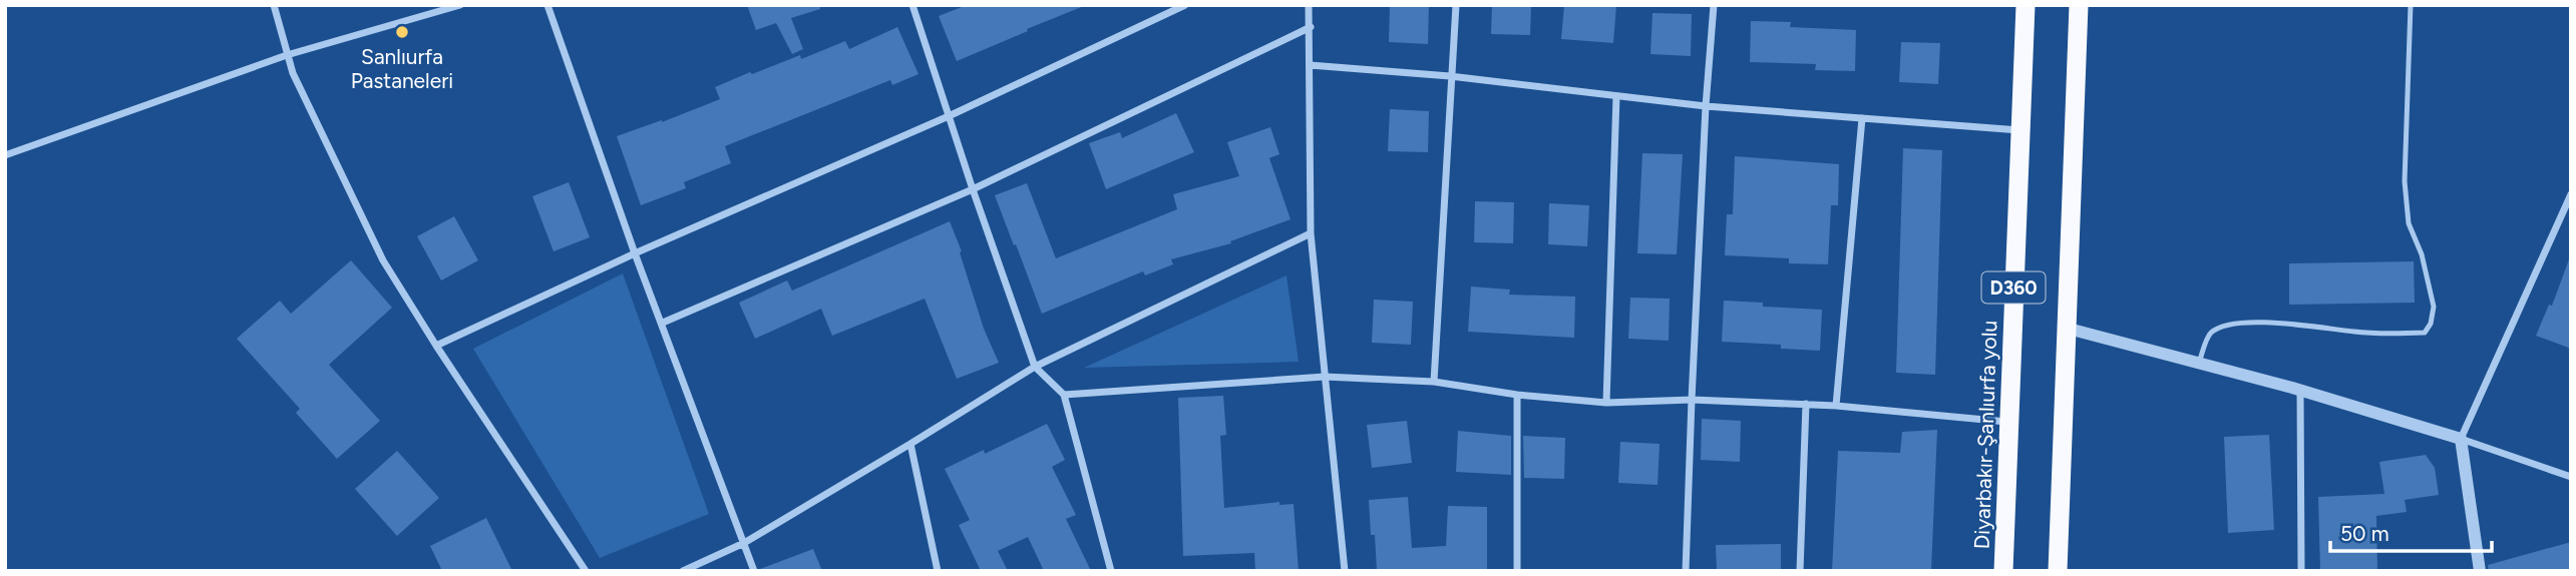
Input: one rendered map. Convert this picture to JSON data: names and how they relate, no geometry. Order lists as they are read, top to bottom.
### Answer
{
  "streets": {
    "highway": ["D360", "Diyarbakır-Şanlıurfa yolu"]
  },
  "places": ["Sanlıurfa Pastaneleri"],
  "scale_bar": "50 m"
}
